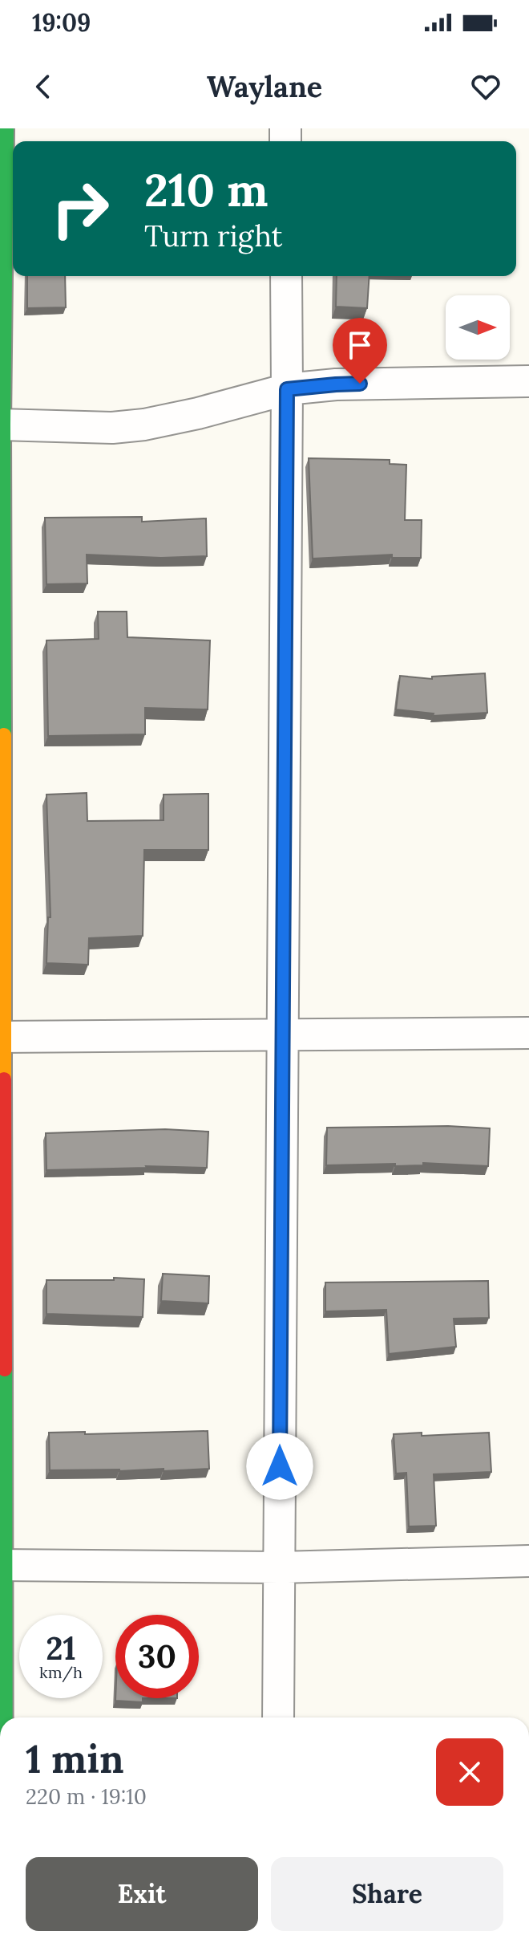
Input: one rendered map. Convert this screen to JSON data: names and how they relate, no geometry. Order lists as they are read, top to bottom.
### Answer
{
  "north": "right",
  "page": {
    "status": "19:09",
    "header": "Waylane",
    "turn": ["210 m", "Turn right"],
    "speed": "21 km/h",
    "limit": "30",
    "heading": ["1 min", "220 m · 19:10"],
    "buttons": ["Exit", "Share"]
  }
}
